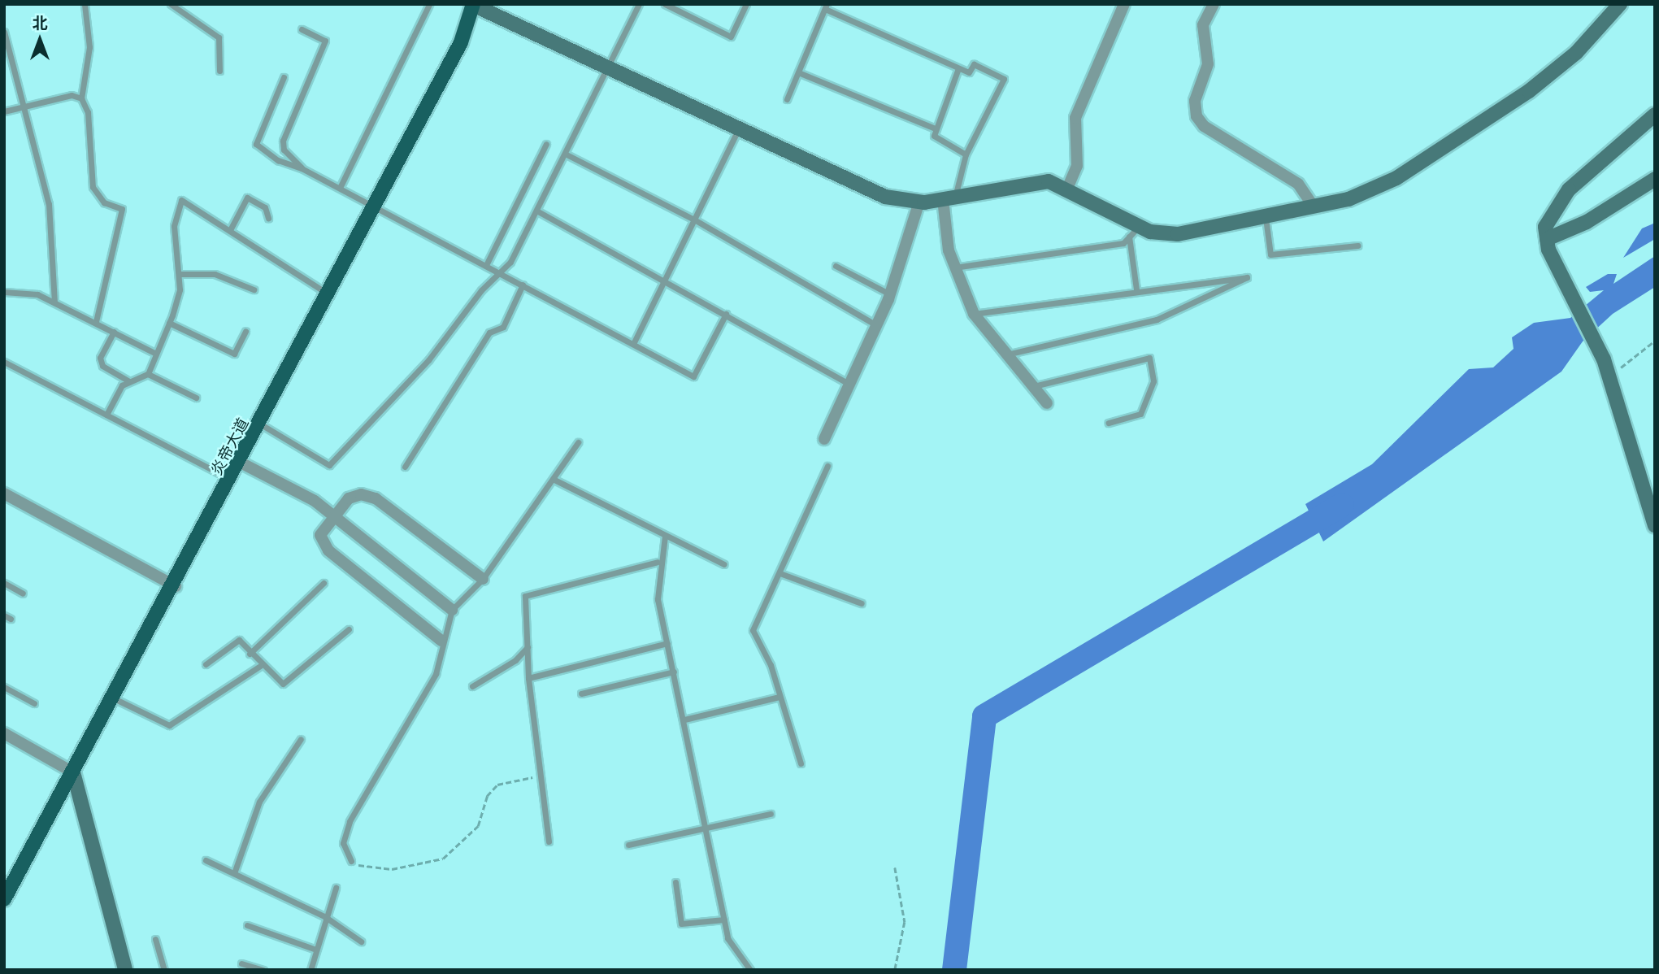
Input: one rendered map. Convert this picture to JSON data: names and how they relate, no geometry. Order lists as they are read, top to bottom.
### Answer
{
  "streets": {
    "main road": ["炎帝大道"]
  },
  "north": "top"
}
